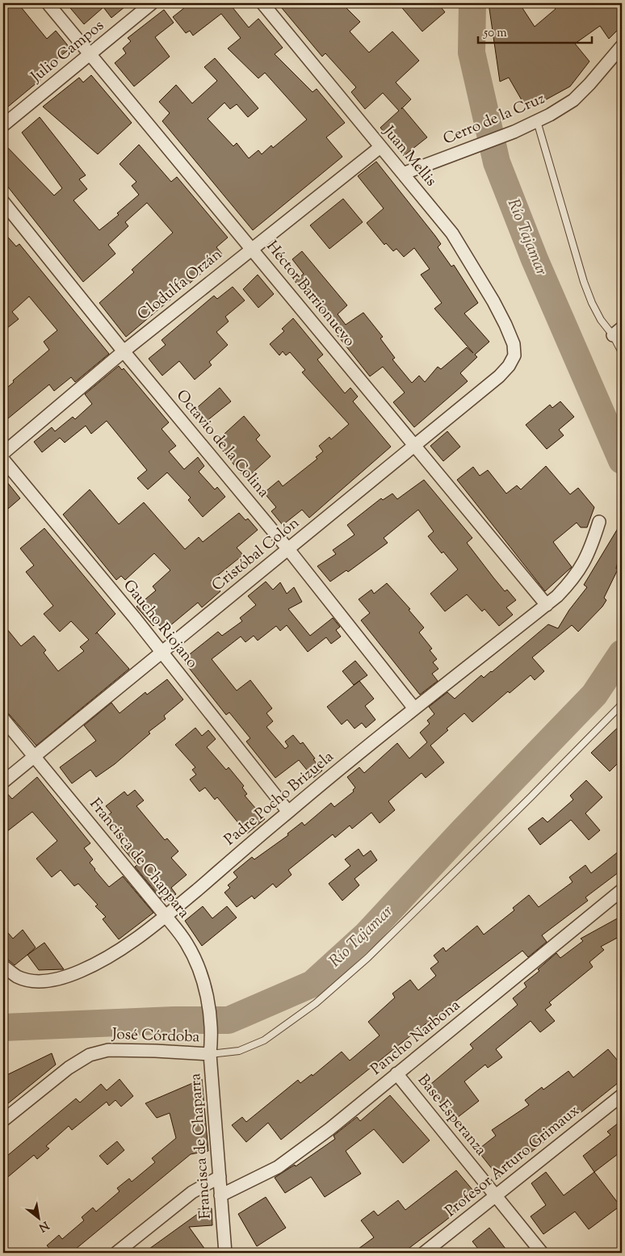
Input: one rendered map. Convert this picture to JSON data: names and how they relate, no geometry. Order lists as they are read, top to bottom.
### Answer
{
  "streets": {
    "street": [
      "Julio Campos",
      "Cerro de la Cruz",
      "Juan Mellis",
      "Clodulfa Orzán",
      "Héctor Barrionuevo",
      "Octavio de la Colina",
      "Cristóbal Colón",
      "Gaucho Riojano",
      "Padre Pocho Brizuela",
      "Francisca de Chappara",
      "José Córdoba",
      "Pancho Narbona",
      "Base Esperanza",
      "Francisca de Chaparra",
      "Profesor Arturo Grimaux"
    ]
  },
  "crossings": [
    ["Julio Campos", "Héctor Barrionuevo"],
    ["Cerro de la Cruz", "Juan Mellis"],
    ["Juan Mellis", "Clodulfa Orzán"],
    ["Juan Mellis", "Cristóbal Colón"],
    ["Clodulfa Orzán", "Héctor Barrionuevo"],
    ["Clodulfa Orzán", "Octavio de la Colina"],
    ["Héctor Barrionuevo", "Cristóbal Colón"],
    ["Héctor Barrionuevo", "Padre Pocho Brizuela"],
    ["Octavio de la Colina", "Cristóbal Colón"],
    ["Octavio de la Colina", "Padre Pocho Brizuela"],
    ["Cristóbal Colón", "Gaucho Riojano"],
    ["Cristóbal Colón", "Francisca de Chappara"],
    ["Gaucho Riojano", "Padre Pocho Brizuela"],
    ["Padre Pocho Brizuela", "Francisca de Chappara"],
    ["Francisca de Chappara", "Francisca de Chaparra"],
    ["José Córdoba", "Francisca de Chaparra"],
    ["Pancho Narbona", "Base Esperanza"],
    ["Pancho Narbona", "Francisca de Chaparra"],
    ["Base Esperanza", "Profesor Arturo Grimaux"]
  ],
  "water": ["Río Tajamar"],
  "scale_bar": "50 m",
  "north": "bottom right"
}
